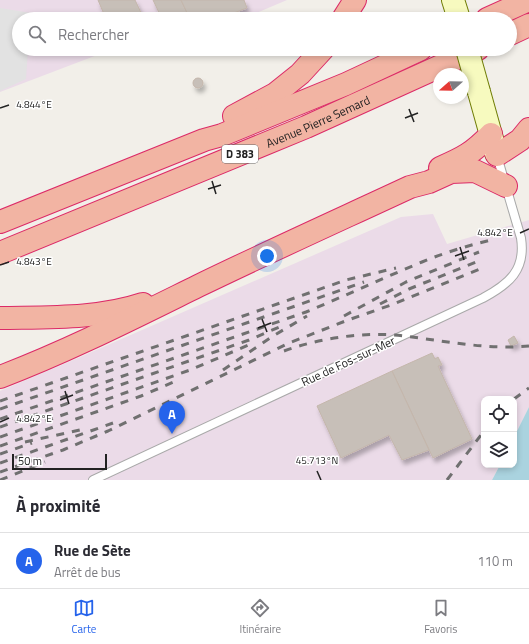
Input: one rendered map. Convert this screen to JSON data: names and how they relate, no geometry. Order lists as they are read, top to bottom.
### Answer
{
  "streets": {
    "highway": ["Avenue Pierre Semard", "D 383"],
    "lane": ["Rue de Fos-sur-Mer"]
  },
  "scale_bar": "50 m",
  "north": "left",
  "page": {
    "search": "Rechercher",
    "pins": "A",
    "scale": "50 m",
    "heading": "À proximité",
    "list": [
      {
        "mark": "A",
        "name": "Rue de Sète",
        "note": "Arrêt de bus",
        "value": "110 m"
      }
    ],
    "nav": ["Carte", "Itinéraire", "Favoris"]
  },
  "coordinates": [
    "4.844°E",
    "4.842°E",
    "4.843°E",
    "45.713°N"
  ]
}
